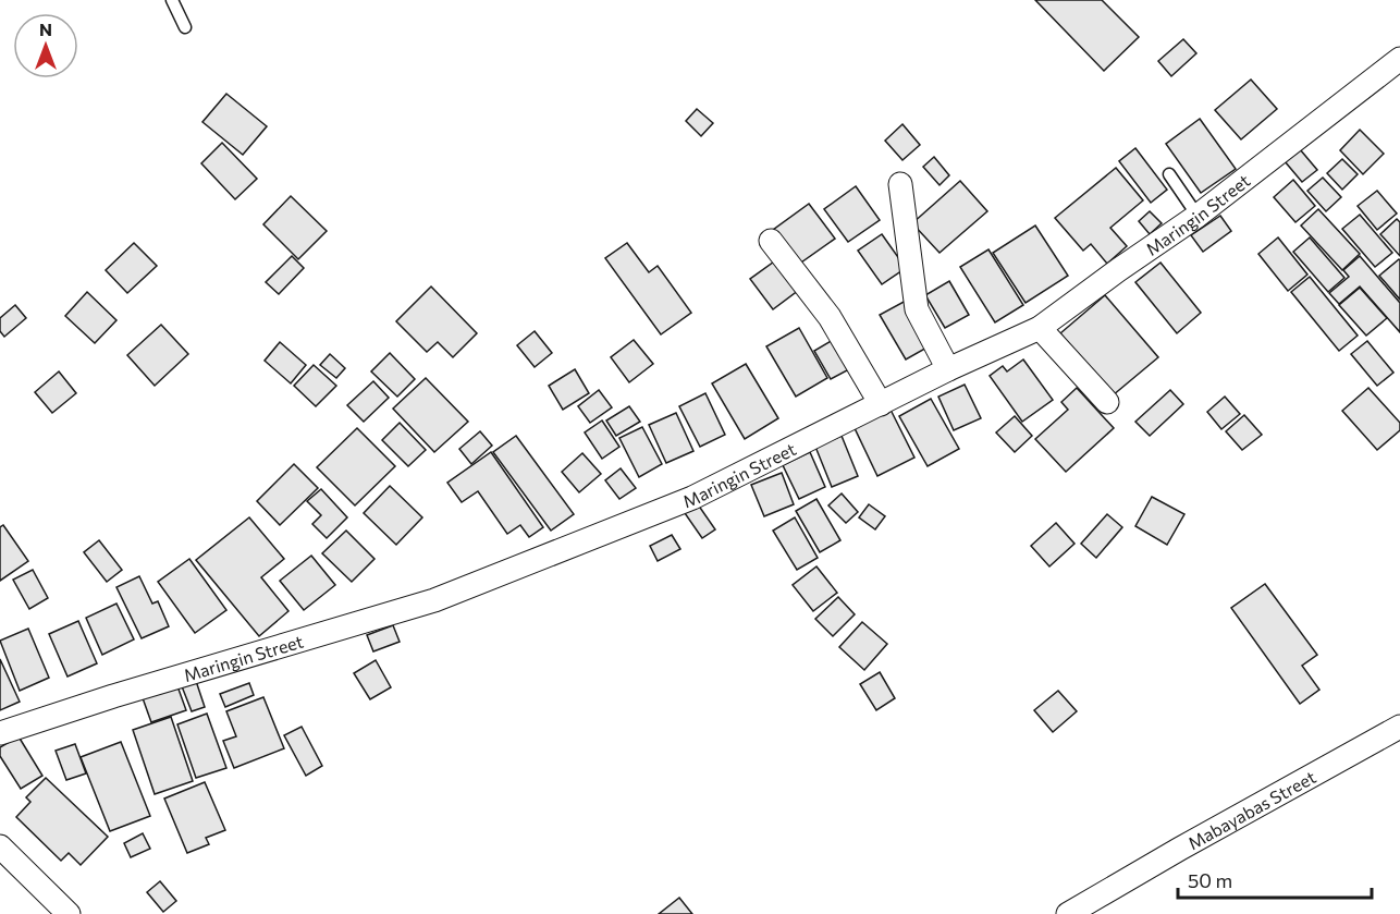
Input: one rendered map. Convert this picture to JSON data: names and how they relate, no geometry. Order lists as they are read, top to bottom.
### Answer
{
  "streets": {
    "street": ["Maringin Street", "Mabayabas Street"]
  },
  "scale_bar": "50 m",
  "north": "top"
}
